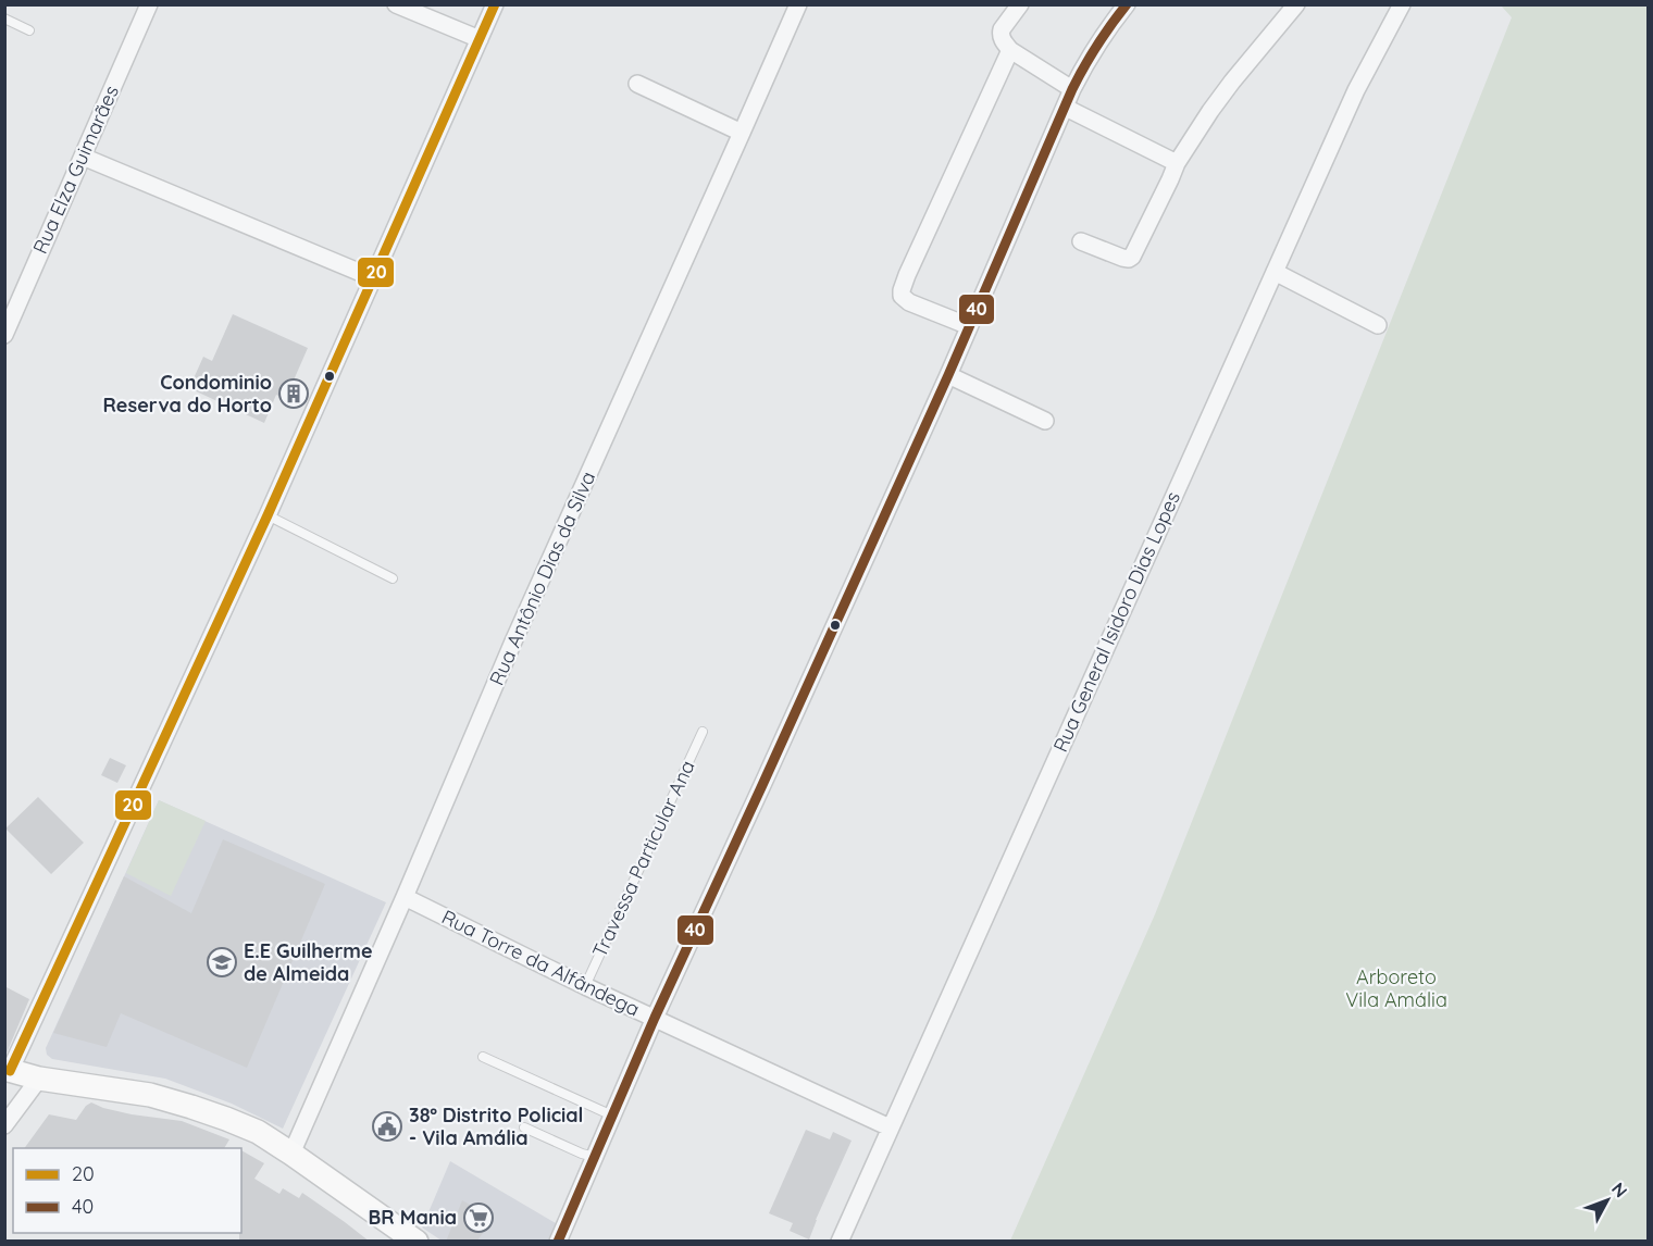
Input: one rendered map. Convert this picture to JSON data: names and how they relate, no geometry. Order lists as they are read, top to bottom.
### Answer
{
  "streets": {
    "street": [
      "Rua Elza Guimarães",
      "Rua Antônio Dias da Silva",
      "Rua General Isidoro Dias Lopes",
      "Rua Torre da Alfândega"
    ],
    "lane": ["Travessa Particular Ana"]
  },
  "crossings": [
    ["Rua Antônio Dias da Silva", "Rua Torre da Alfândega"],
    ["Rua General Isidoro Dias Lopes", "Rua Torre da Alfândega"],
    ["Travessa Particular Ana", "Rua Torre da Alfândega"]
  ],
  "parks": ["Arboreto Vila Amália"],
  "places": {
    "building": ["Condominio Reserva do Horto"],
    "school or university": ["E.E Guilherme de Almeida"],
    "public building": ["38º Distrito Policial - Vila Amália"],
    "supermarket": ["BR Mania"]
  },
  "lines": ["transit line 20", "transit line 40"],
  "legend": ["20", "40"],
  "north": "top right"
}
